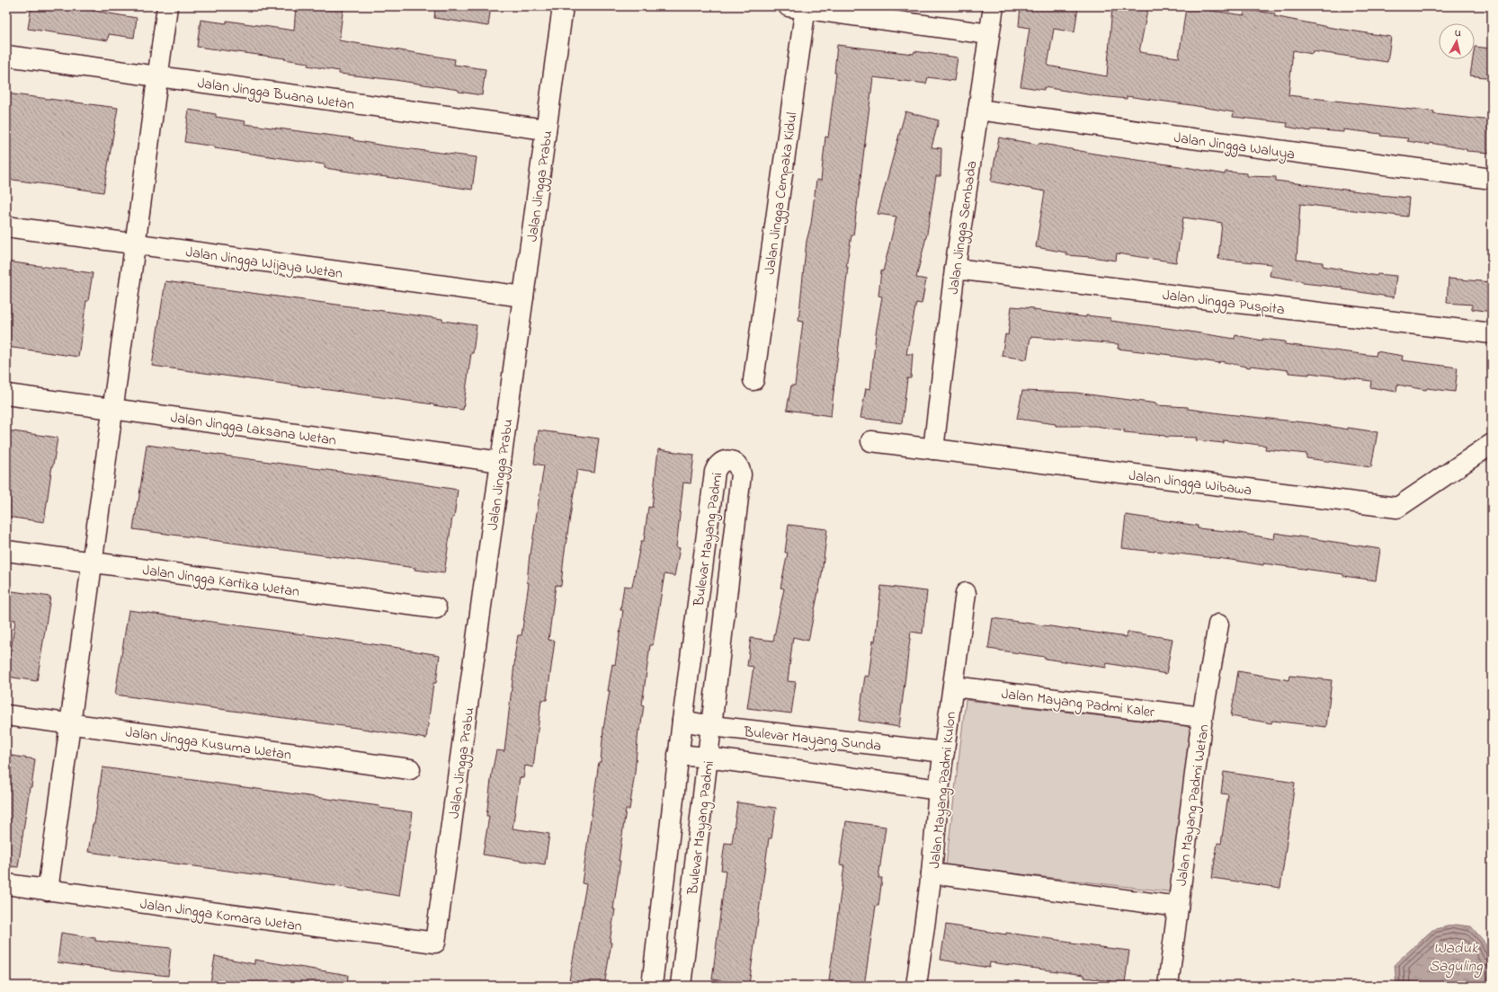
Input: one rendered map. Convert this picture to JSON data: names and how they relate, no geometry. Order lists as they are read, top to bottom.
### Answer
{
  "streets": {
    "street": [
      "Jalan Jingga Buana Wetan",
      "Jalan Jingga Waluya",
      "Jalan Jingga Prabu",
      "Jalan Jingga Cempaka Kidul",
      "Jalan Jingga Sembada",
      "Jalan Jingga Wijaya Wetan",
      "Jalan Jingga Puspita",
      "Jalan Jingga Laksana Wetan",
      "Jalan Jingga Wibawa",
      "Bulevar Mayang Padmi",
      "Jalan Jingga Kartika Wetan",
      "Jalan Mayang Padmi Kaler",
      "Bulevar Mayang Sunda",
      "Jalan Jingga Kusuma Wetan",
      "Jalan Mayang Padmi Kulon",
      "Jalan Mayang Padmi Wetan",
      "Jalan Jingga Komara Wetan"
    ]
  },
  "crossings": [
    ["Jalan Jingga Buana Wetan", "Jalan Jingga Prabu"],
    ["Jalan Jingga Waluya", "Jalan Jingga Sembada"],
    ["Jalan Jingga Prabu", "Jalan Jingga Wijaya Wetan"],
    ["Jalan Jingga Prabu", "Jalan Jingga Laksana Wetan"],
    ["Jalan Jingga Prabu", "Jalan Jingga Komara Wetan"],
    ["Jalan Jingga Sembada", "Jalan Jingga Puspita"],
    ["Jalan Jingga Sembada", "Jalan Jingga Wibawa"],
    ["Bulevar Mayang Padmi", "Bulevar Mayang Sunda"],
    ["Jalan Mayang Padmi Kaler", "Jalan Mayang Padmi Kulon"],
    ["Jalan Mayang Padmi Kaler", "Jalan Mayang Padmi Wetan"],
    ["Bulevar Mayang Sunda", "Jalan Mayang Padmi Kulon"]
  ],
  "water": ["Waduk Saguling"],
  "north": "top"
}
